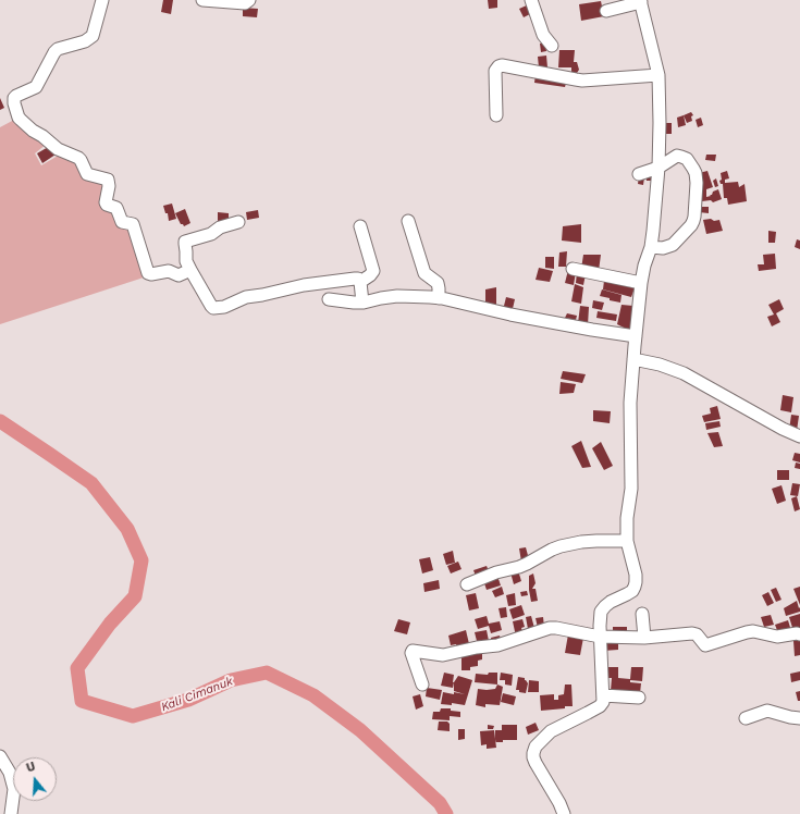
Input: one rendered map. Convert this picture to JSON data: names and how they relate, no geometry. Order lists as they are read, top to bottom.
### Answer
{
  "water": ["Kali Cimanuk"],
  "north": "top"
}
